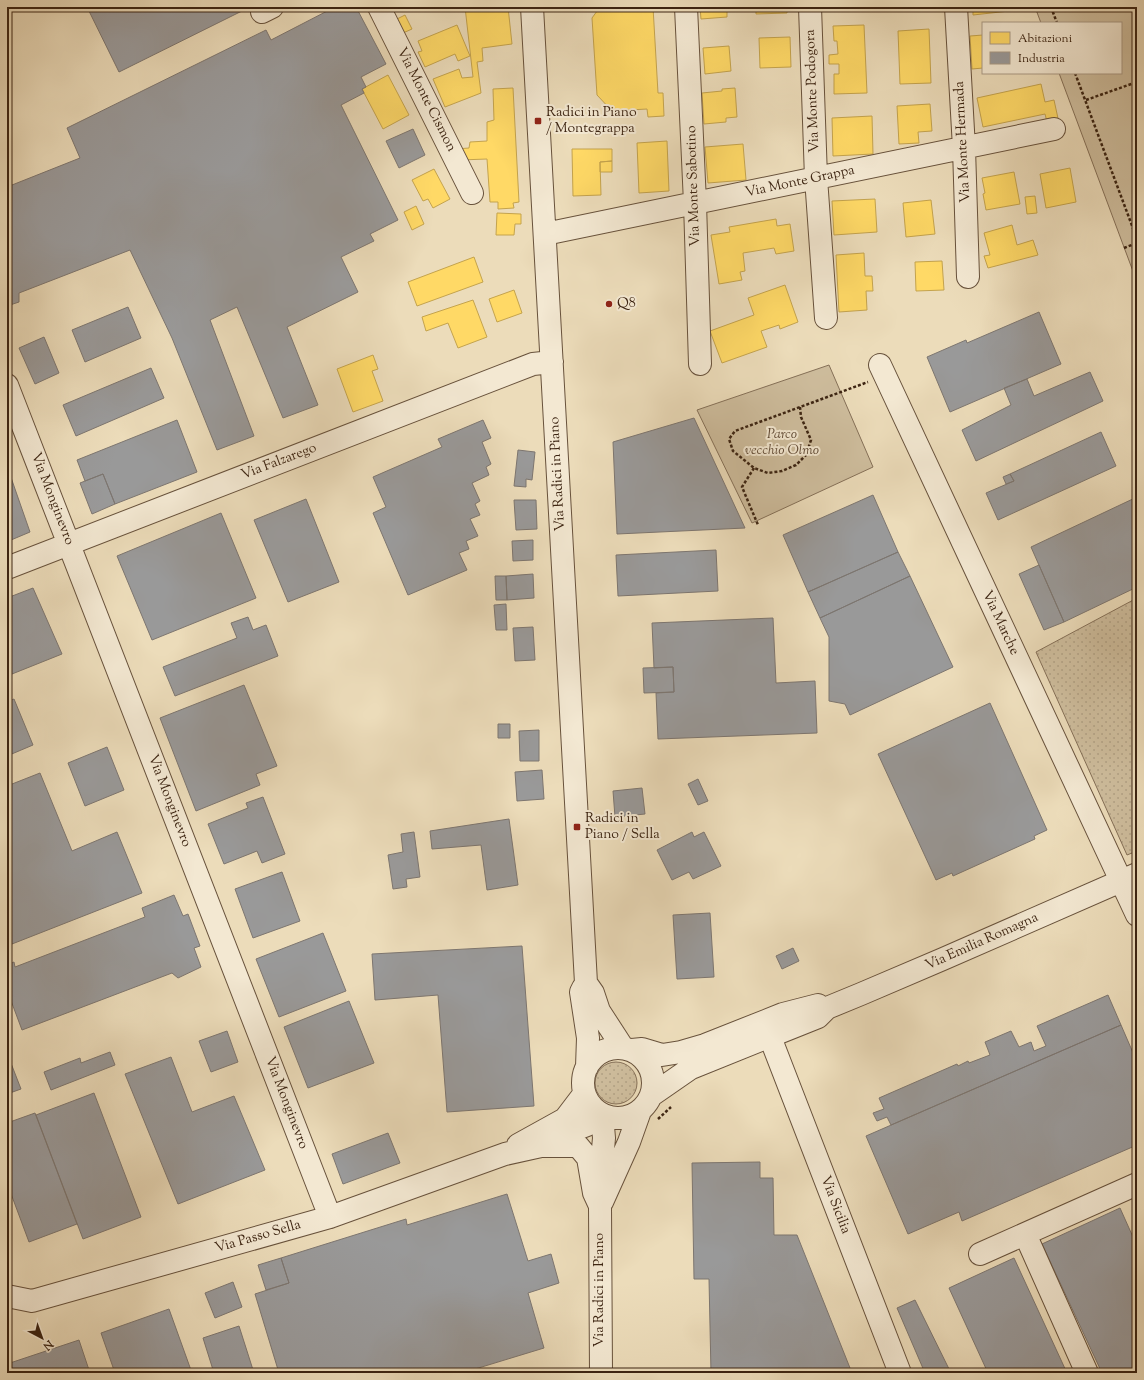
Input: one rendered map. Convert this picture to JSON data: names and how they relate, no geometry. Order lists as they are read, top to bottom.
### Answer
{
  "streets": {
    "street": [
      "Via Monte Podogora",
      "Via Monte Cismon",
      "Via Monte Hermada",
      "Via Monte Grappa",
      "Via Monte Sabotino",
      "Via Falzarego",
      "Via Radici in Piano",
      "Via Monginevro",
      "Via Marche",
      "Via Emilia Romagna",
      "Via Sicilia",
      "Via Passo Sella"
    ]
  },
  "crossings": [
    ["Via Monte Podogora", "Via Monte Grappa"],
    ["Via Monte Hermada", "Via Monte Grappa"],
    ["Via Monte Grappa", "Via Monte Sabotino"],
    ["Via Monte Grappa", "Via Radici in Piano"],
    ["Via Falzarego", "Via Radici in Piano"],
    ["Via Falzarego", "Via Monginevro"],
    ["Via Radici in Piano", "Via Passo Sella"],
    ["Via Monginevro", "Via Passo Sella"],
    ["Via Marche", "Via Emilia Romagna"],
    ["Via Emilia Romagna", "Via Sicilia"],
    ["Via Emilia Romagna", "Via Passo Sella"]
  ],
  "parks": ["Parco vecchio Olmo"],
  "places": {
    "transit": ["Radici in Piano / Montegrappa", "Radici in Piano / Sella"],
    "other": ["Q8"]
  },
  "legend": ["Abitazioni", "Industria"],
  "north": "bottom right"
}
